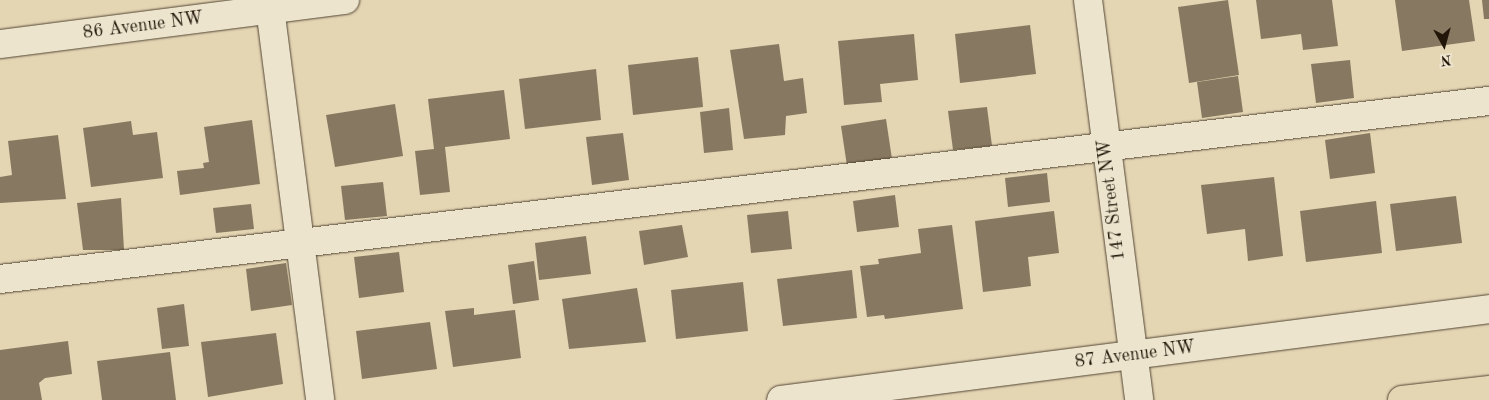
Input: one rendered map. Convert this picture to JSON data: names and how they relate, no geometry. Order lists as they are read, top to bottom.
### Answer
{
  "streets": {
    "street": ["86 Avenue NW", "147 Street NW", "87 Avenue NW"]
  },
  "crossings": [
    ["147 Street NW", "87 Avenue NW"]
  ],
  "north": "bottom"
}
